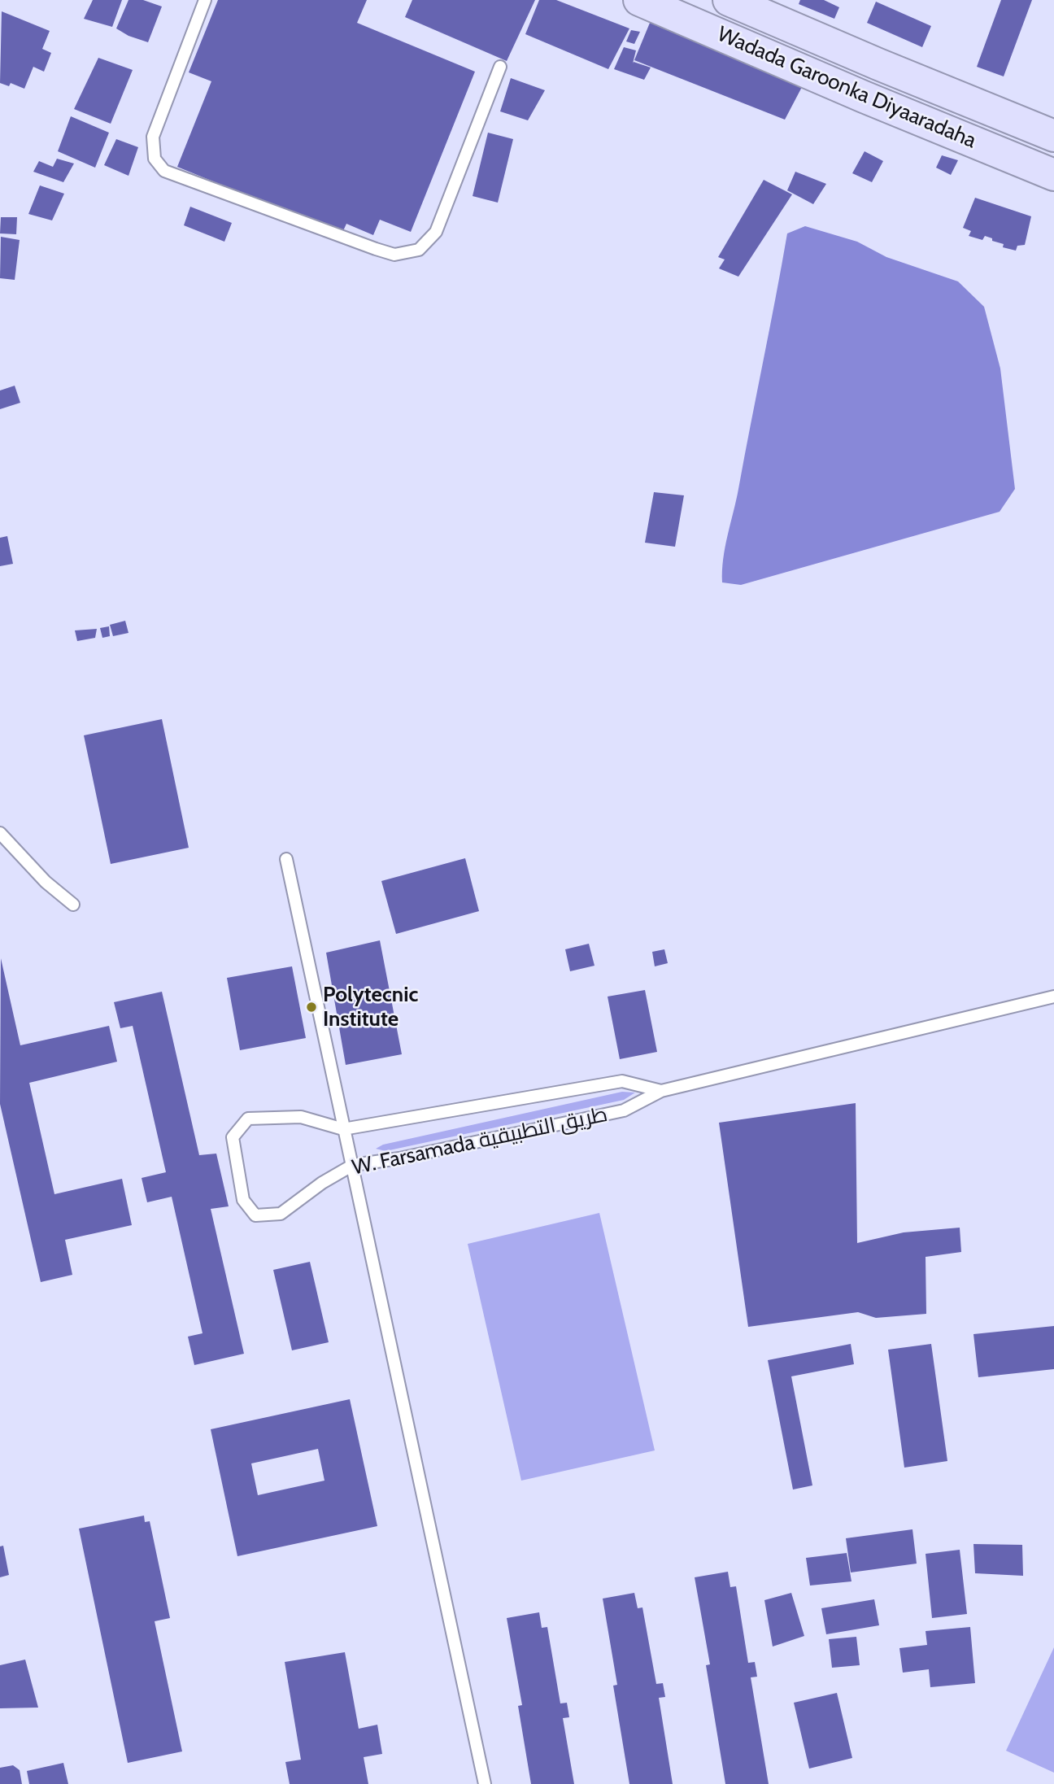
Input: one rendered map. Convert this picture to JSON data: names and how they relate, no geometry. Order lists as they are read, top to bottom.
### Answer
{
  "streets": {
    "main road": ["Wadada Garoonka Diyaaradaha"],
    "lane": ["W. Farsamada طريق التطبيقية"]
  },
  "places": ["Polytecnic Institute"]
}
